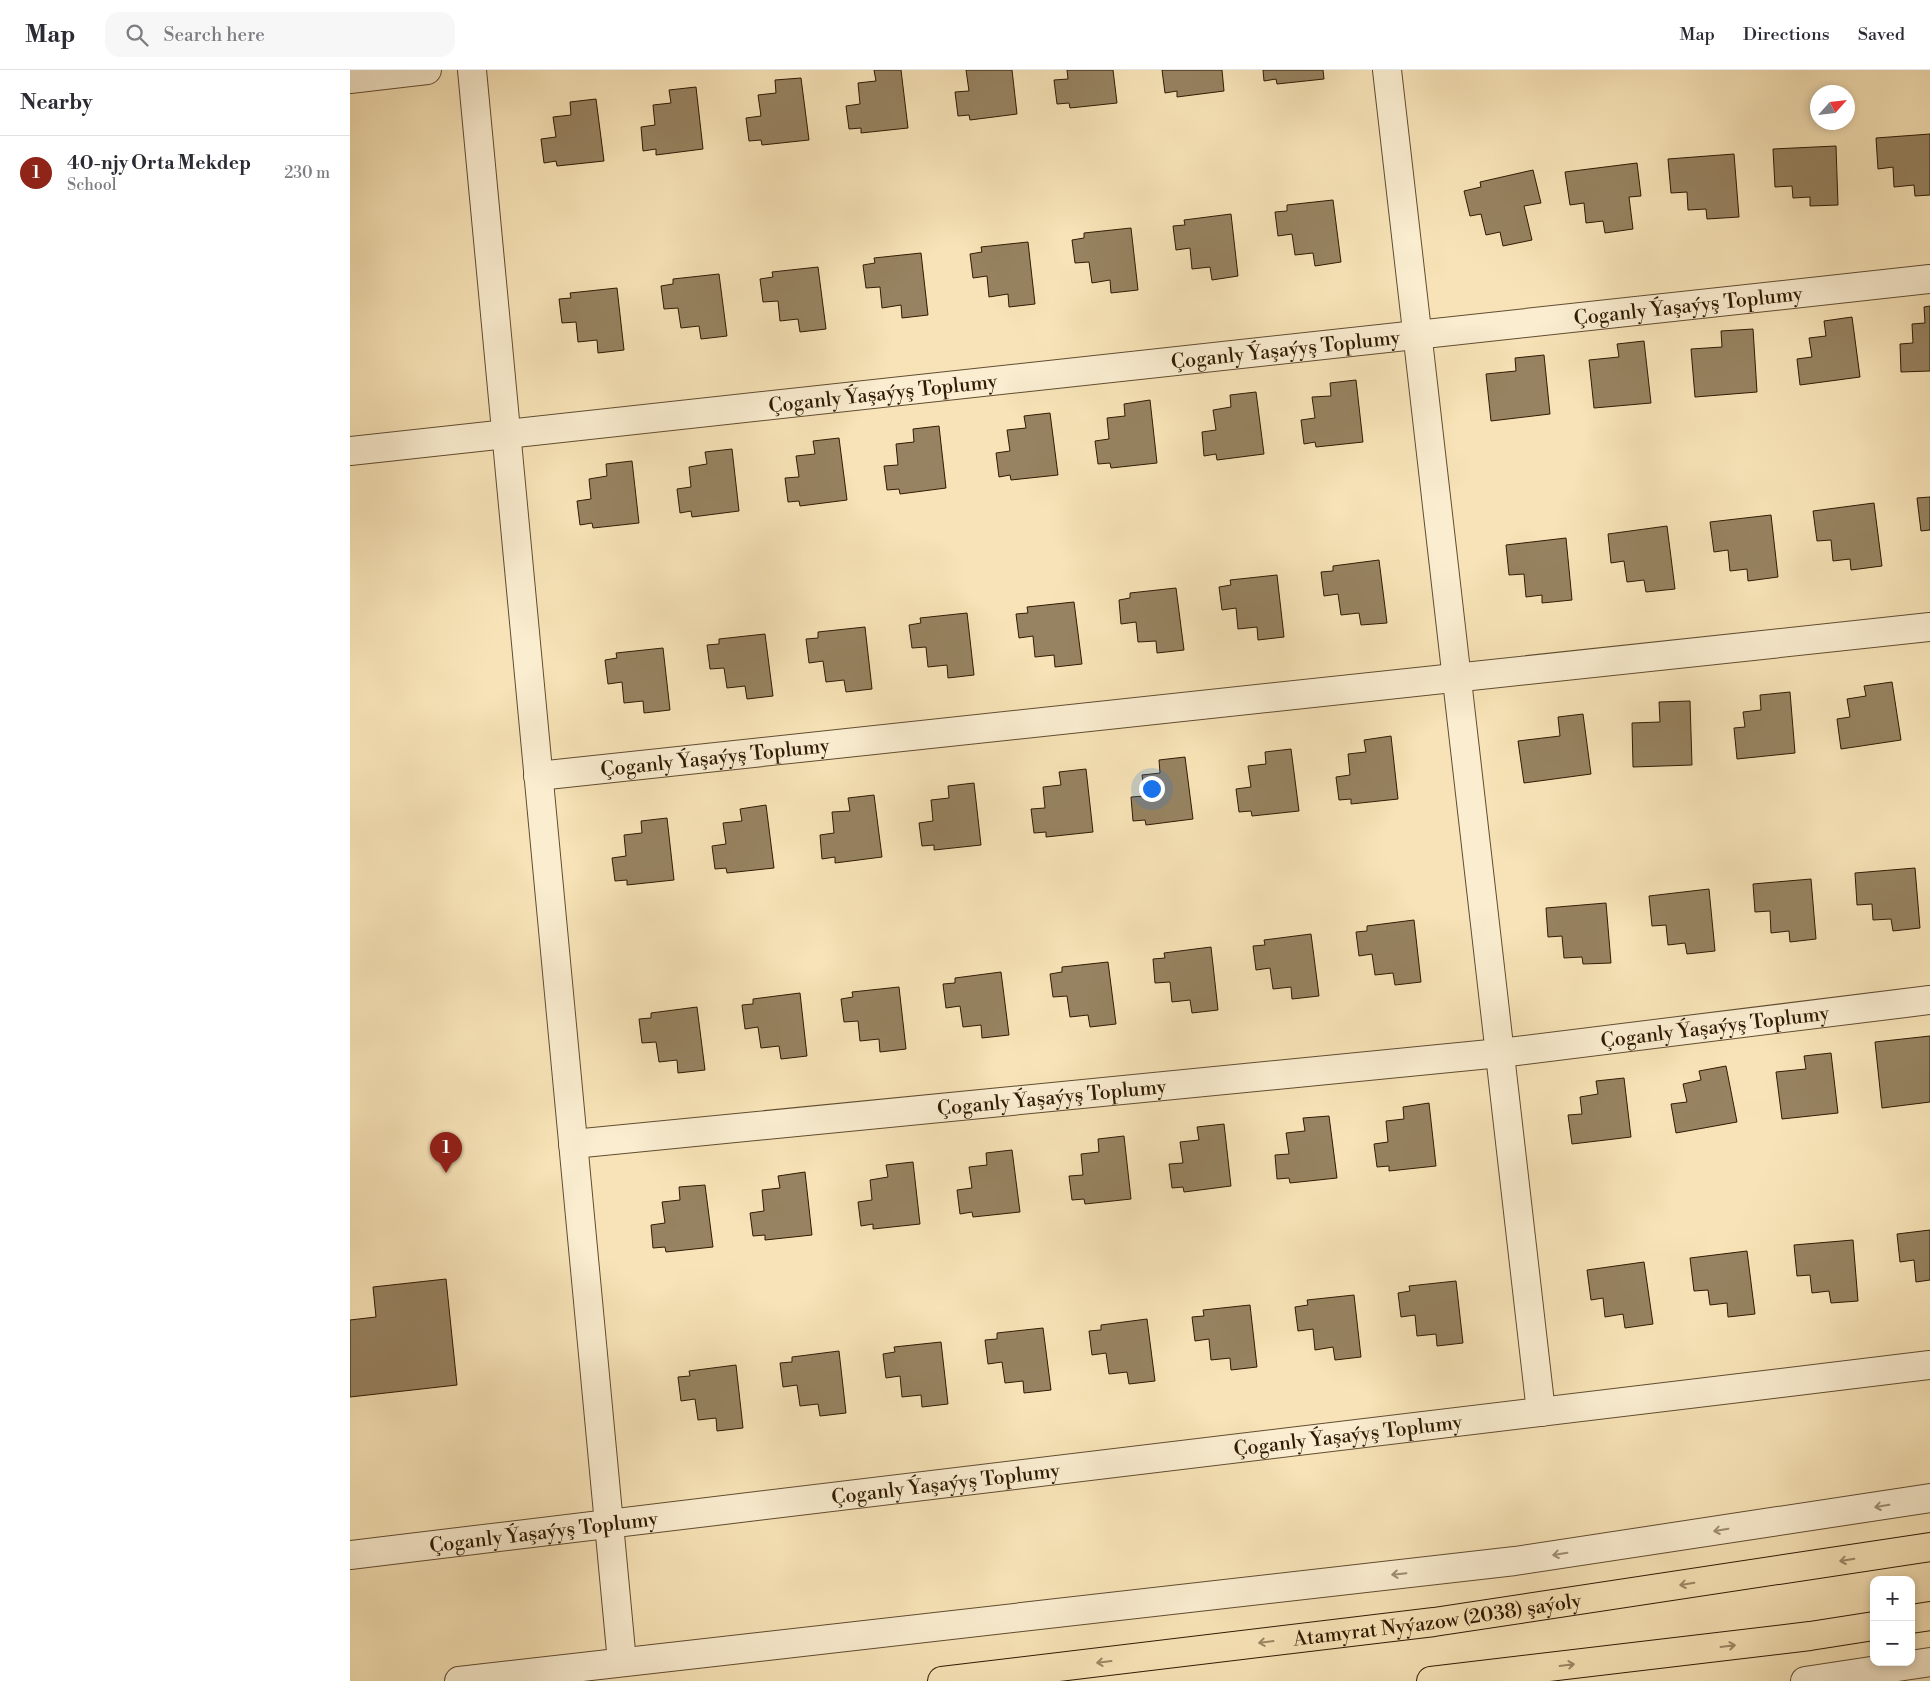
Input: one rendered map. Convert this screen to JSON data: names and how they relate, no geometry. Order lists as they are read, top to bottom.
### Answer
{
  "streets": {
    "main road": ["Atamyrat Nyýazow (2038) şaýoly"],
    "street": ["Çoganly Ýaşaýyş Toplumy"]
  },
  "north": "top right",
  "page": {
    "header": "Map",
    "search": "Search here",
    "nav": ["Map", "Directions", "Saved"],
    "heading": "Nearby",
    "list": [
      {
        "mark": "1",
        "name": "40-njy Orta Mekdep",
        "note": "School",
        "value": "230 m"
      }
    ],
    "pins": "1",
    "map_buttons": ["+", "−"]
  }
}
